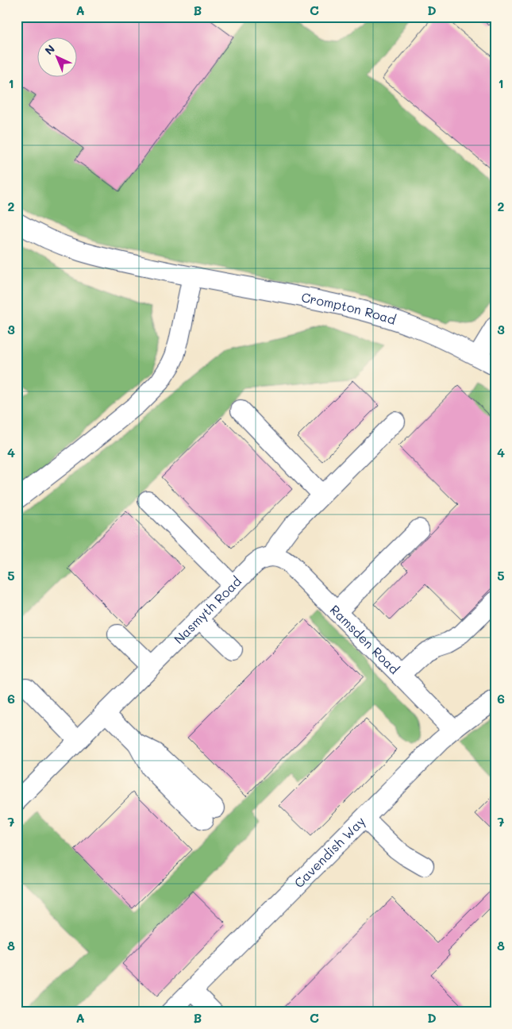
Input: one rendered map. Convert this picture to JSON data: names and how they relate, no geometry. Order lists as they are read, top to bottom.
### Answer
{
  "streets": {
    "street": [
      "Crompton Road",
      "Nasmyth Road",
      "Ramsden Road",
      "Cavendish Way"
    ]
  },
  "crossings": [
    ["Nasmyth Road", "Ramsden Road"],
    ["Ramsden Road", "Cavendish Way"]
  ],
  "north": "top left",
  "grid": {
    "columns": [
      "A",
      "B",
      "C",
      "D"
    ],
    "rows": [
      "1",
      "2",
      "3",
      "4",
      "5",
      "6",
      "7",
      "8"
    ]
  }
}
